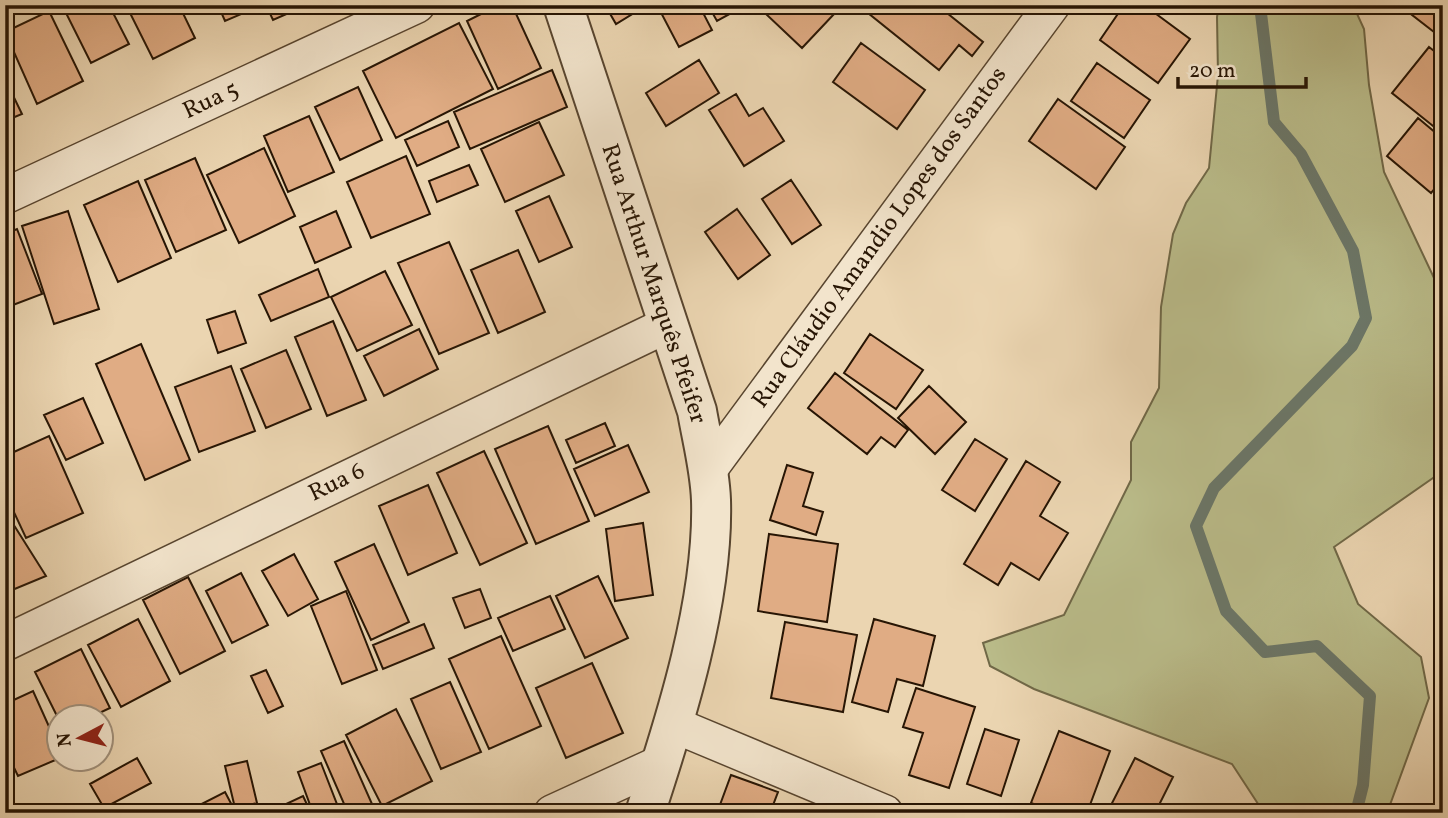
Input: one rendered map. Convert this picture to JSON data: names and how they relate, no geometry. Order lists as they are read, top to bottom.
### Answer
{
  "streets": {
    "street": [
      "Rua 5",
      "Rua Cláudio Amandio Lopes dos Santos",
      "Rua Arthur Marquês Pfeifer",
      "Rua 6"
    ]
  },
  "crossings": [
    ["Rua Cláudio Amandio Lopes dos Santos", "Rua Arthur Marquês Pfeifer"],
    ["Rua Arthur Marquês Pfeifer", "Rua 6"]
  ],
  "scale_bar": "20 m",
  "north": "left"
}
